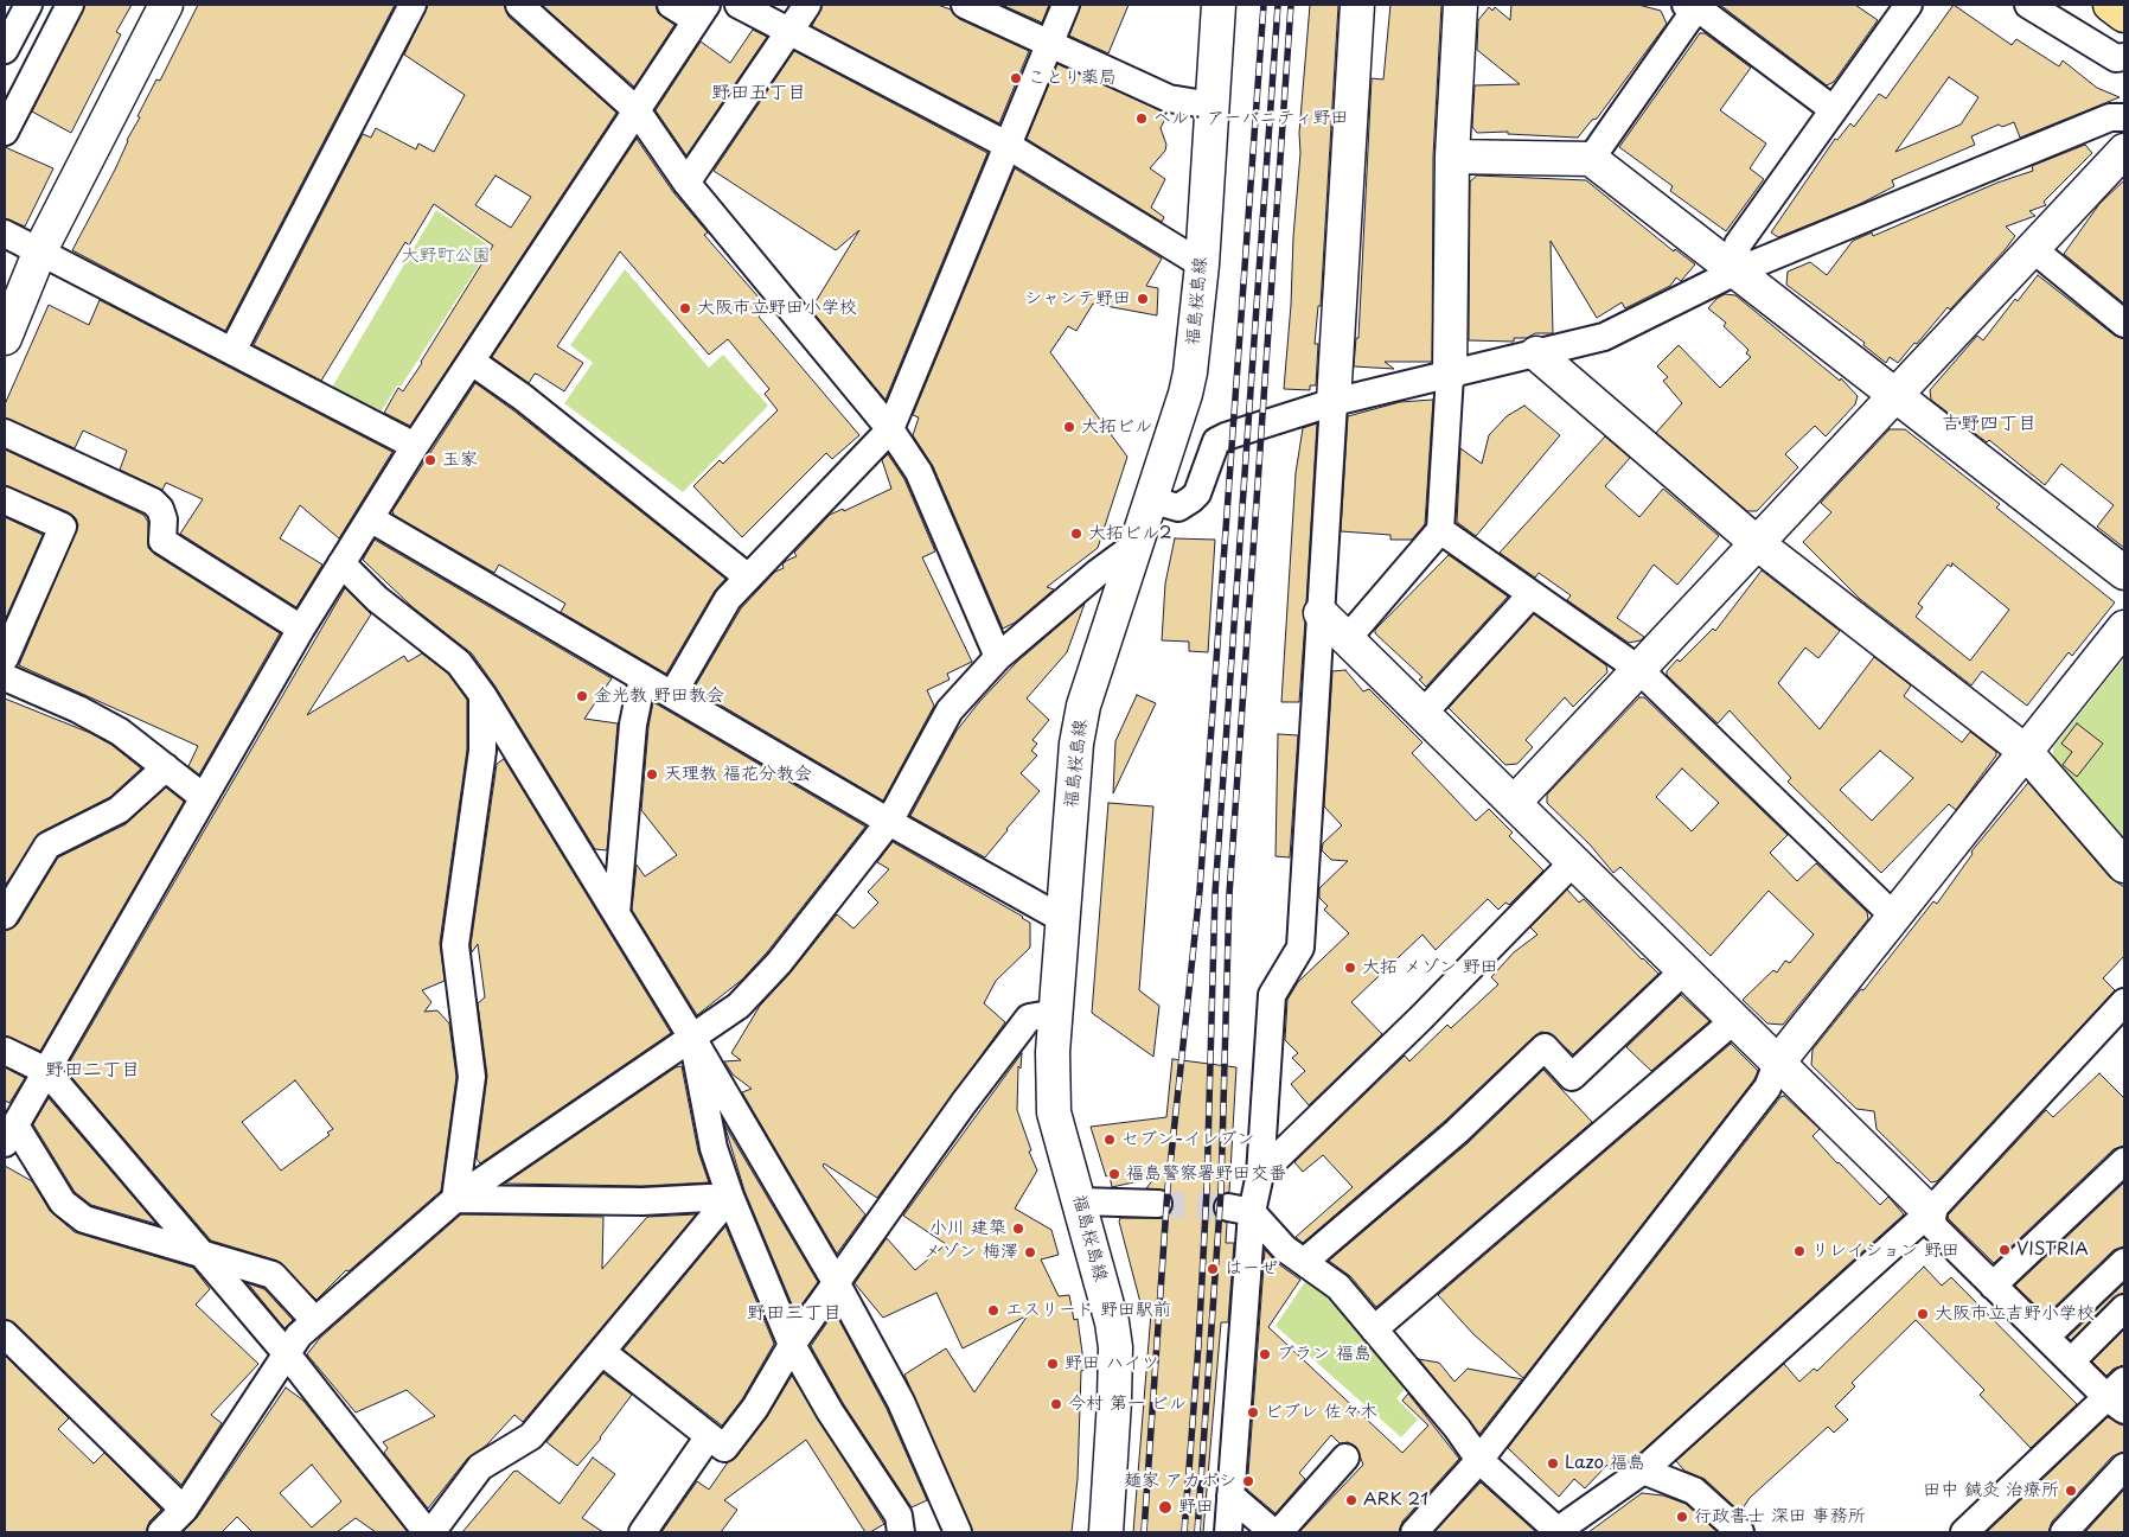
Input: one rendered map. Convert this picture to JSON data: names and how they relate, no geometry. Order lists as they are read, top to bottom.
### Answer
{
  "streets": {
    "street": ["福島桜島線"]
  },
  "districts": [
    "野田五丁目",
    "吉野四丁目",
    "野田二丁目",
    "野田三丁目"
  ],
  "parks": ["大野町公園"],
  "places": [
    "ことり薬局",
    "ベル・アーバニティ野田",
    "シャンテ野田",
    "大阪市立野田小学校",
    "大拓ビル",
    "玉家",
    "大拓ビル2",
    "金光教 野田教会",
    "天理教 福花分教会",
    "大拓 メゾン 野田",
    "セブン-イレブン",
    "福島警察署野田交番",
    "小川 建築",
    "VISTRIA",
    "リレイション 野田",
    "メゾン 梅澤",
    "はーぜ",
    "エスリード 野田駅前",
    "大阪市立吉野小学校",
    "ブラン 福島",
    "野田 ハイツ",
    "今村 第一 ビル",
    "ビブレ 佐々木",
    "Lazo 福島",
    "麺家 アカボシ",
    "田中 鍼灸 治療所",
    "ARK 21",
    "野田",
    "行政書士 深田 事務所"
  ]
}
